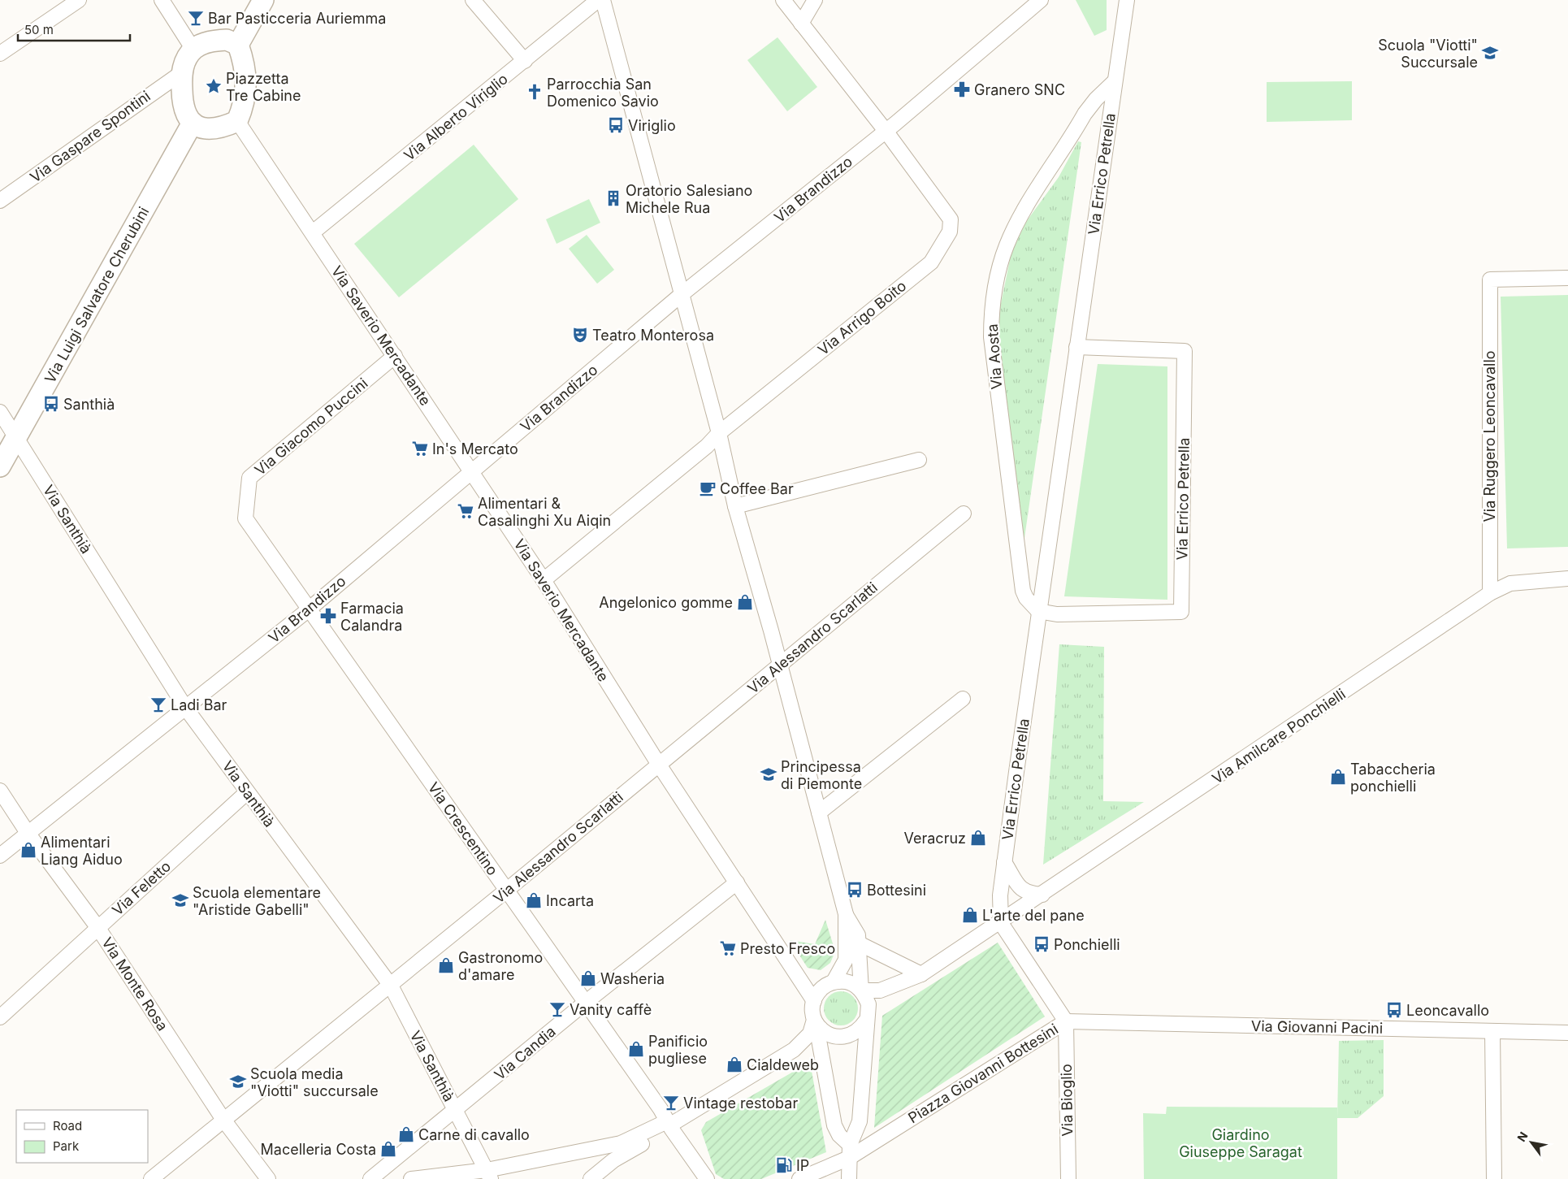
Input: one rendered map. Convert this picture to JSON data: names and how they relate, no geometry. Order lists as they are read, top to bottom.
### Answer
{
  "streets": {
    "street": [
      "Via Alberto Viriglio",
      "Via Gaspare Spontini",
      "Via Errico Petrella",
      "Via Brandizzo",
      "Via Luigi Salvatore Cherubini",
      "Via Arrigo Boito",
      "Via Saverio Mercadante",
      "Via Aosta",
      "Via Giacomo Puccini",
      "Via Ruggero Leoncavallo",
      "Via Santhià",
      "Via Alessandro Scarlatti",
      "Via Amilcare Ponchielli",
      "Via Crescentino",
      "Via Feletto",
      "Via Monte Rosa",
      "Via Giovanni Pacini",
      "Via Candia",
      "Piazza Giovanni Bottesini",
      "Via Bioglio"
    ]
  },
  "crossings": [
    ["Via Alberto Viriglio", "Via Saverio Mercadante"],
    ["Via Gaspare Spontini", "Via Luigi Salvatore Cherubini"],
    ["Via Gaspare Spontini", "Via Saverio Mercadante"],
    ["Via Errico Petrella", "Via Aosta"],
    ["Via Errico Petrella", "Via Amilcare Ponchielli"],
    ["Via Errico Petrella", "Piazza Giovanni Bottesini"],
    ["Via Brandizzo", "Via Arrigo Boito"],
    ["Via Brandizzo", "Via Saverio Mercadante"],
    ["Via Brandizzo", "Via Giacomo Puccini"],
    ["Via Brandizzo", "Via Santhià"],
    ["Via Brandizzo", "Via Crescentino"],
    ["Via Brandizzo", "Via Monte Rosa"],
    ["Via Luigi Salvatore Cherubini", "Via Saverio Mercadante"],
    ["Via Luigi Salvatore Cherubini", "Via Santhià"],
    ["Via Arrigo Boito", "Via Saverio Mercadante"],
    ["Via Saverio Mercadante", "Via Giacomo Puccini"],
    ["Via Saverio Mercadante", "Via Alessandro Scarlatti"],
    ["Via Saverio Mercadante", "Via Candia"],
    ["Via Giacomo Puccini", "Via Crescentino"],
    ["Via Ruggero Leoncavallo", "Via Amilcare Ponchielli"],
    ["Via Santhià", "Via Alessandro Scarlatti"],
    ["Via Santhià", "Via Feletto"],
    ["Via Santhià", "Via Candia"],
    ["Via Alessandro Scarlatti", "Via Crescentino"],
    ["Via Alessandro Scarlatti", "Via Monte Rosa"],
    ["Via Amilcare Ponchielli", "Piazza Giovanni Bottesini"],
    ["Via Crescentino", "Via Candia"],
    ["Via Feletto", "Via Monte Rosa"],
    ["Via Giovanni Pacini", "Piazza Giovanni Bottesini"],
    ["Via Giovanni Pacini", "Via Bioglio"],
    ["Piazza Giovanni Bottesini", "Via Bioglio"]
  ],
  "parks": ["Giardino Giuseppe Saragat"],
  "places": {
    "bar": [
      "Bar Pasticceria Auriemma",
      "Ladi Bar",
      "Vanity caffè",
      "Vintage restobar"
    ],
    "school or university": [
      "Scuola \"Viotti\" Succursale",
      "Principessa di Piemonte",
      "Scuola elementare \"Aristide Gabelli\"",
      "Scuola media \"Viotti\" succursale"
    ],
    "place": ["Piazzetta Tre Cabine"],
    "pharmacy": ["Granero SNC", "Farmacia Calandra"],
    "church": ["Parrocchia San Domenico Savio"],
    "bus stop": [
      "Viriglio",
      "Santhià",
      "Bottesini",
      "Ponchielli",
      "Leoncavallo"
    ],
    "building": ["Oratorio Salesiano Michele Rua"],
    "theatre": ["Teatro Monterosa"],
    "supermarket": ["In's Mercato", "Alimentari & Casalinghi Xu Aiqin", "Presto Fresco"],
    "cafe": ["Coffee Bar"],
    "shop": [
      "Angelonico gomme",
      "Tabaccheria ponchielli",
      "Veracruz",
      "Alimentari Liang Aiduo",
      "Incarta",
      "L'arte del pane",
      "Gastronomo d'amare",
      "Washeria",
      "Panificio pugliese",
      "Cialdeweb",
      "Carne di cavallo",
      "Macelleria Costa"
    ],
    "fuel station": ["IP"]
  },
  "legend": ["Road", "Park"],
  "scale_bar": "50 m",
  "north": "top left"
}
